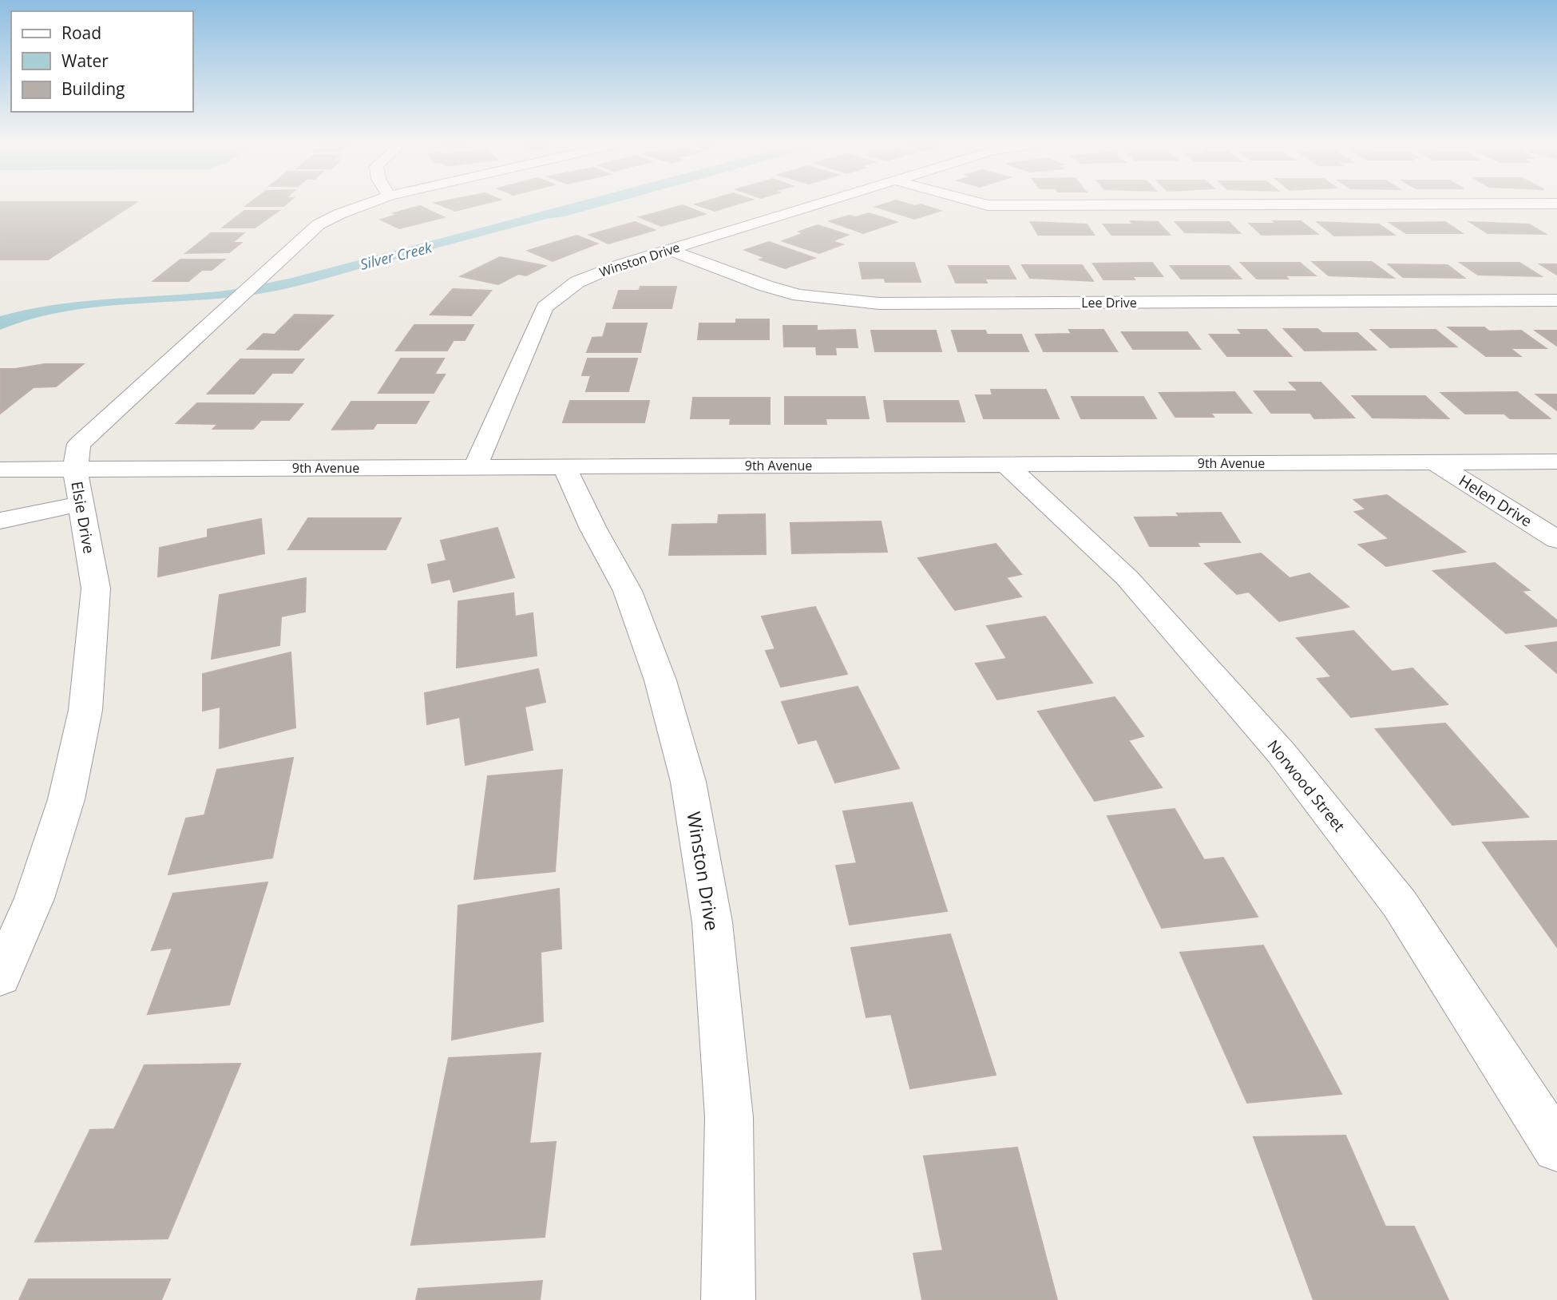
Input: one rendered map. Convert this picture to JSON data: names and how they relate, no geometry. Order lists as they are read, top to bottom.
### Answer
{
  "streets": {
    "street": [
      "Winston Drive",
      "Lee Drive",
      "9th Avenue",
      "Helen Drive",
      "Elsie Drive",
      "Norwood Street"
    ]
  },
  "crossings": [
    ["Winston Drive", "Lee Drive"],
    ["Winston Drive", "9th Avenue"],
    ["9th Avenue", "Helen Drive"],
    ["9th Avenue", "Elsie Drive"],
    ["9th Avenue", "Norwood Street"]
  ],
  "water": ["Silver Creek"],
  "legend": ["Road", "Water", "Building"]
}
